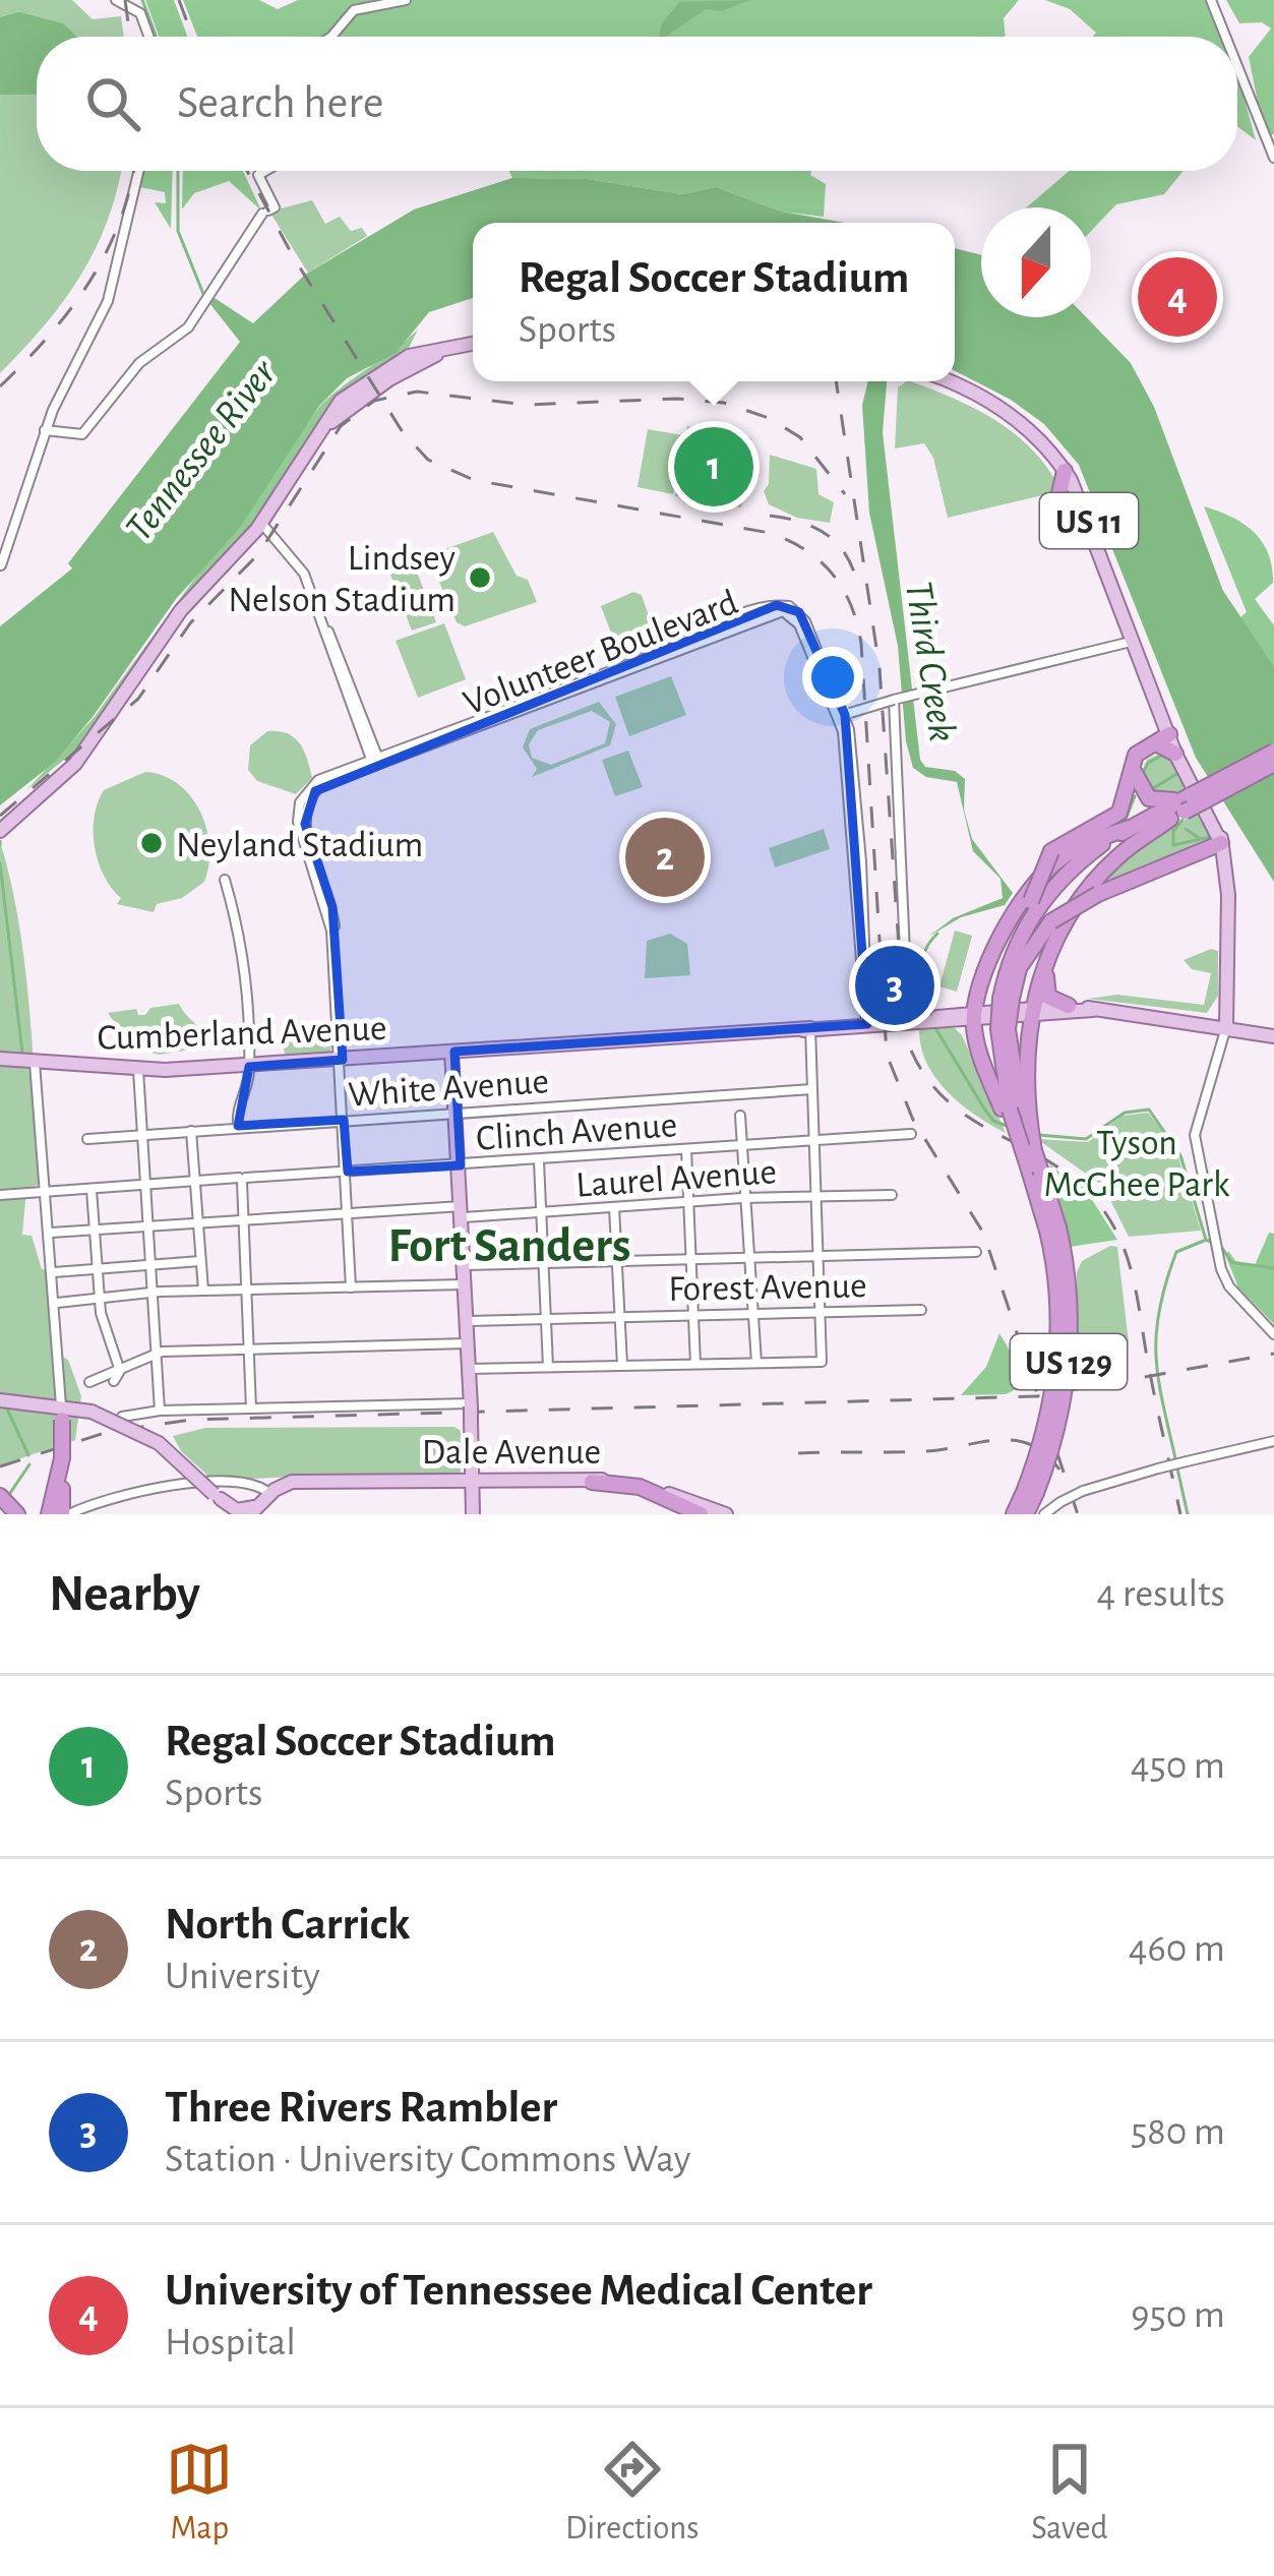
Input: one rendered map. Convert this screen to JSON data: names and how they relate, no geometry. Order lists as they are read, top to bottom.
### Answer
{
  "streets": {
    "highway": ["US 129"],
    "main road": ["US 11", "Cumberland Avenue", "Dale Avenue"],
    "street": [
      "Volunteer Boulevard",
      "White Avenue",
      "Clinch Avenue",
      "Laurel Avenue",
      "Forest Avenue"
    ]
  },
  "crossings": [
    ["Volunteer Boulevard", "Cumberland Avenue"],
    ["Volunteer Boulevard", "White Avenue"],
    ["Volunteer Boulevard", "Clinch Avenue"],
    ["Volunteer Boulevard", "Laurel Avenue"]
  ],
  "districts": ["Fort Sanders"],
  "water": ["Tennessee River", "Third Creek"],
  "parks": ["Tyson McGhee Park"],
  "places": ["Lindsey Nelson Stadium", "Neyland Stadium"],
  "north": "bottom",
  "page": {
    "search": "Search here",
    "popup": ["Regal Soccer Stadium", "Sports"],
    "pins": [
      "4",
      "1",
      "2",
      "3"
    ],
    "heading": ["Nearby", "4 results"],
    "list": [
      {
        "mark": "1",
        "name": "Regal Soccer Stadium",
        "note": "Sports",
        "value": "450 m"
      },
      {
        "mark": "2",
        "name": "North Carrick",
        "note": "University",
        "value": "460 m"
      },
      {
        "mark": "3",
        "name": "Three Rivers Rambler",
        "note": "Station · University Commons Way",
        "value": "580 m"
      },
      {
        "mark": "4",
        "name": "University of Tennessee Medical Center",
        "note": "Hospital",
        "value": "950 m"
      }
    ],
    "nav": ["Map", "Directions", "Saved"]
  }
}
